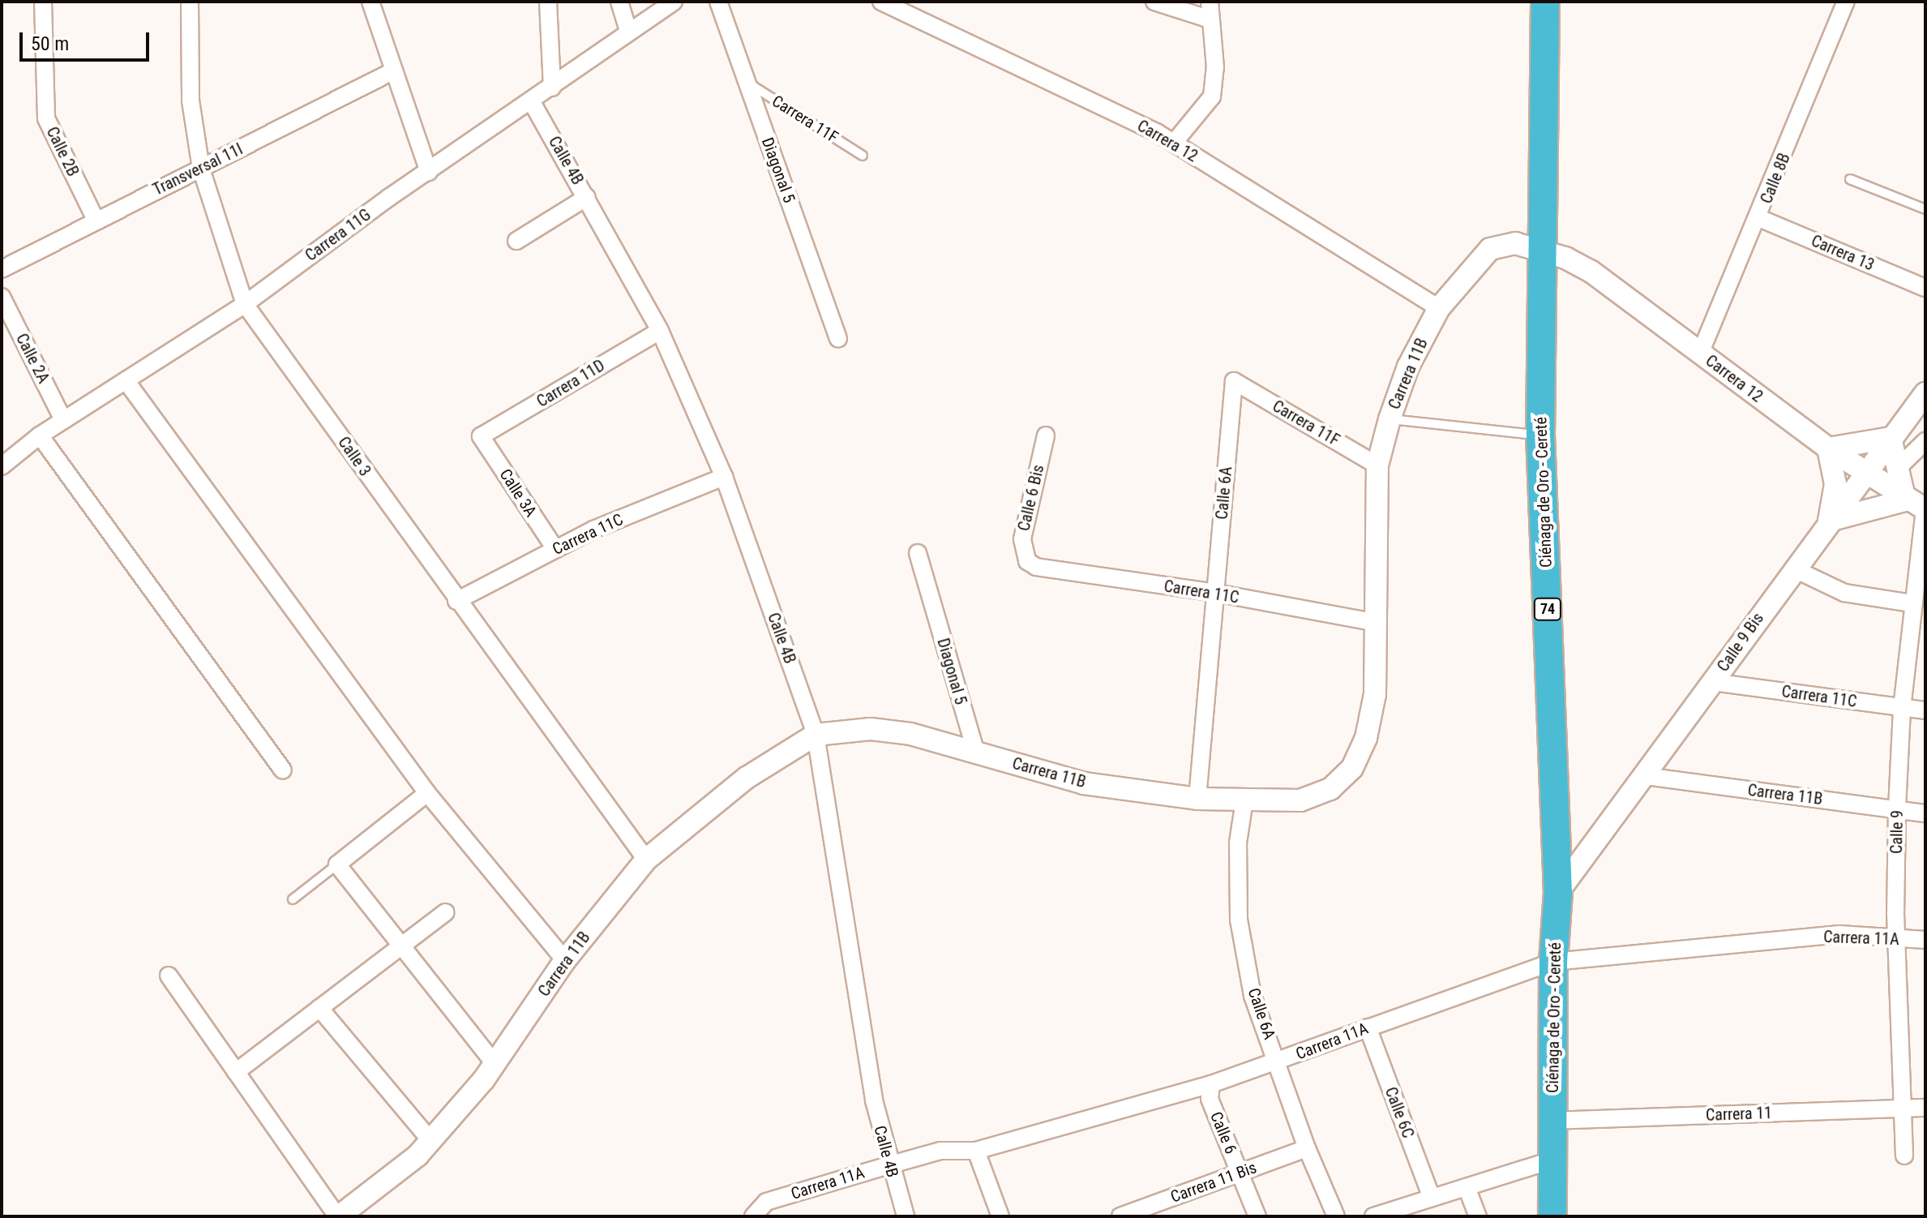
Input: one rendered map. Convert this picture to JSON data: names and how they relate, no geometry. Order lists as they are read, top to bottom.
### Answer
{
  "streets": {
    "highway": ["Ciénaga de Oro - Cereté", "74"],
    "street": [
      "Carrera 11F",
      "Carrera 12",
      "Calle 2B",
      "Calle 4B",
      "Transversal 11I",
      "Diagonal 5",
      "Calle 8B",
      "Carrera 11G",
      "Carrera 13",
      "Calle 2A",
      "Carrera 11B",
      "Carrera 11D",
      "Calle 3",
      "Calle 3A",
      "Calle 6A",
      "Calle 6 Bis",
      "Carrera 11C",
      "Calle 9 Bis",
      "Calle 9",
      "Carrera 11A",
      "Calle 6C",
      "Carrera 11",
      "Calle 6",
      "Carrera 11 Bis"
    ]
  },
  "crossings": [
    ["Carrera 11F", "Diagonal 5"],
    ["Carrera 11F", "Carrera 11B"],
    ["Carrera 11F", "Calle 6A"],
    ["Carrera 12", "Calle 8B"],
    ["Carrera 12", "Carrera 11B"],
    ["Carrera 12", "Ciénaga de Oro - Cereté"],
    ["Carrera 12", "Calle 9 Bis"],
    ["Carrera 12", "Calle 9"],
    ["Calle 2B", "Transversal 11I"],
    ["Calle 4B", "Carrera 11G"],
    ["Calle 4B", "Carrera 11B"],
    ["Calle 4B", "Carrera 11D"],
    ["Calle 4B", "Carrera 11C"],
    ["Calle 4B", "Carrera 11A"],
    ["Transversal 11I", "Calle 3"],
    ["Diagonal 5", "Carrera 11B"],
    ["Calle 8B", "Carrera 13"],
    ["Carrera 11G", "Calle 2A"],
    ["Carrera 11G", "Calle 3"],
    ["Carrera 11B", "Calle 3"],
    ["Carrera 11B", "Ciénaga de Oro - Cereté"],
    ["Carrera 11B", "Calle 6A"],
    ["Carrera 11B", "Carrera 11C"],
    ["Carrera 11B", "Calle 9 Bis"],
    ["Carrera 11B", "Calle 9"],
    ["Carrera 11D", "Calle 3A"],
    ["Calle 3", "Carrera 11C"],
    ["Ciénaga de Oro - Cereté", "Calle 9 Bis"],
    ["Ciénaga de Oro - Cereté", "Carrera 11A"],
    ["Ciénaga de Oro - Cereté", "Carrera 11"],
    ["Calle 3A", "Carrera 11C"],
    ["Calle 6A", "Carrera 11C"],
    ["Calle 6A", "Carrera 11A"],
    ["Calle 6A", "Carrera 11 Bis"],
    ["Calle 6 Bis", "Carrera 11C"],
    ["Carrera 11C", "Calle 9 Bis"],
    ["Carrera 11C", "Calle 9"],
    ["Calle 9", "Carrera 11A"],
    ["Calle 9", "Carrera 11"],
    ["Carrera 11A", "Calle 6C"],
    ["Carrera 11A", "Calle 6"],
    ["Calle 6", "Carrera 11 Bis"]
  ],
  "scale_bar": "50 m"
}
